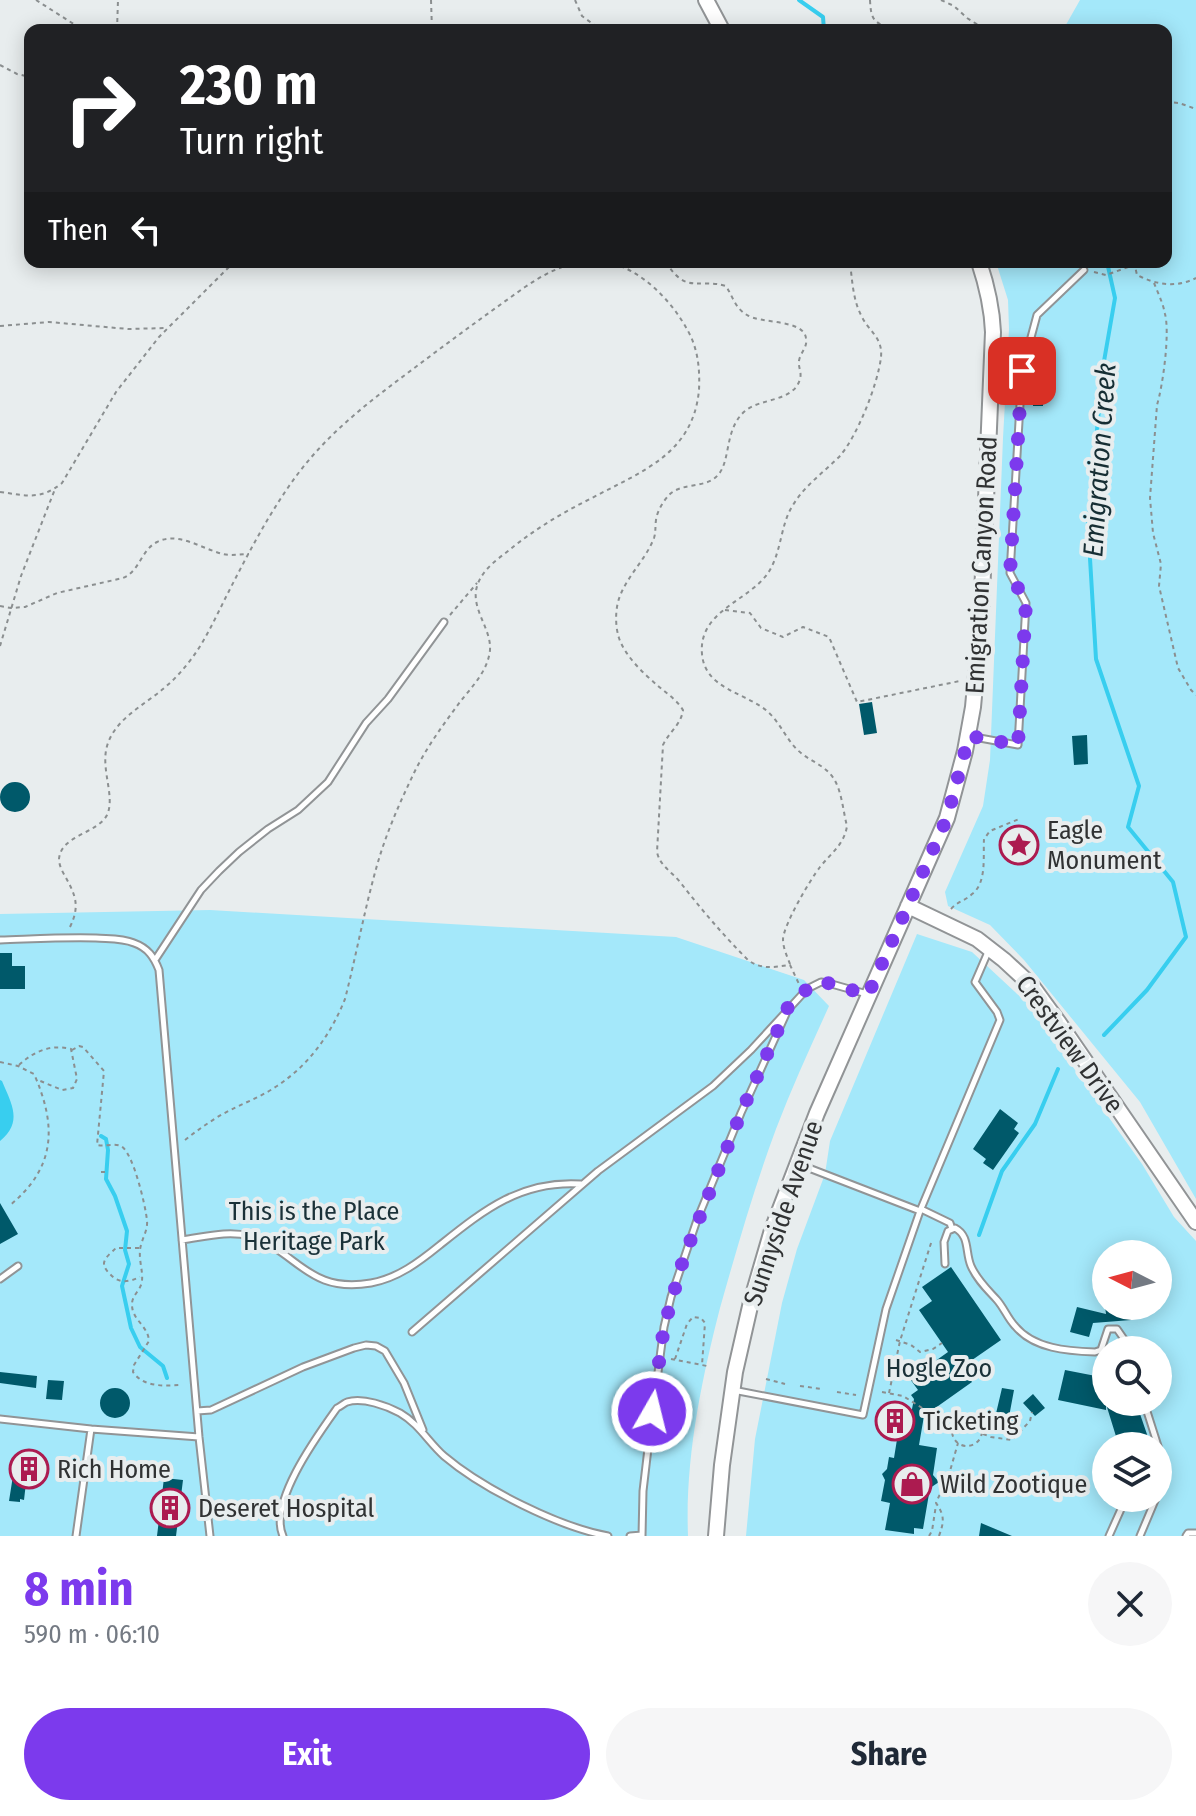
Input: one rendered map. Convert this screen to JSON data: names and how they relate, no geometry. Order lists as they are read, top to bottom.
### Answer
{
  "streets": {
    "main road": ["Emigration Canyon Road", "Crestview Drive", "Sunnyside Avenue"]
  },
  "crossings": [
    ["Emigration Canyon Road", "Crestview Drive"],
    ["Emigration Canyon Road", "Sunnyside Avenue"],
    ["Crestview Drive", "Sunnyside Avenue"]
  ],
  "water": ["Emigration Creek"],
  "parks": ["This is the Place Heritage Park", "Hogle Zoo"],
  "places": {
    "place": ["Eagle Monument"],
    "building": ["Ticketing", "Rich Home", "Deseret Hospital"],
    "shop": ["Wild Zootique"]
  },
  "north": "left",
  "page": {
    "turn": ["230 m", "Turn right"],
    "then": "Then",
    "heading": ["8 min", "590 m · 06:10"],
    "buttons": ["Exit", "Share"]
  }
}
